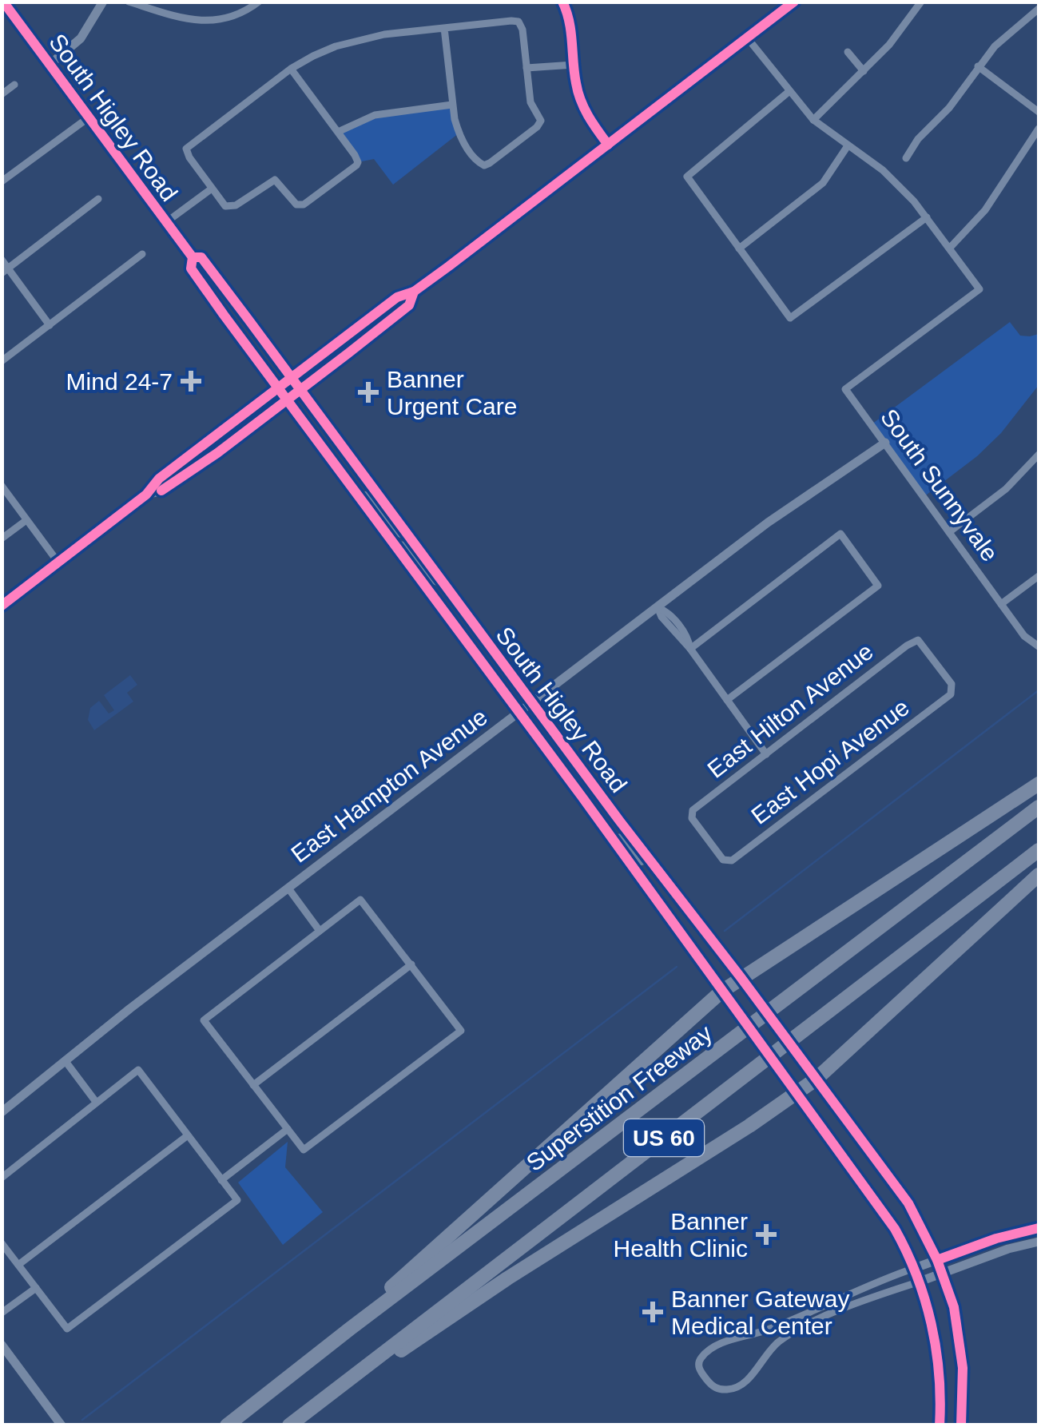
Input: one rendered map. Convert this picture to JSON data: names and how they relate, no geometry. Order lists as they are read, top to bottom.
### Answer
{
  "streets": {
    "highway": ["Superstition Freeway", "US 60"],
    "main road": ["South Higley Road"],
    "street": [
      "South Sunnyvale",
      "East Hilton Avenue",
      "East Hopi Avenue",
      "East Hampton Avenue"
    ]
  },
  "crossings": [
    ["South Higley Road", "East Hampton Avenue"],
    ["South Sunnyvale", "East Hampton Avenue"],
    ["East Hilton Avenue", "East Hopi Avenue"]
  ],
  "places": {
    "health": [
      "Mind 24-7",
      "Banner Urgent Care",
      "Banner Health Clinic",
      "Banner Gateway Medical Center"
    ]
  }
}
